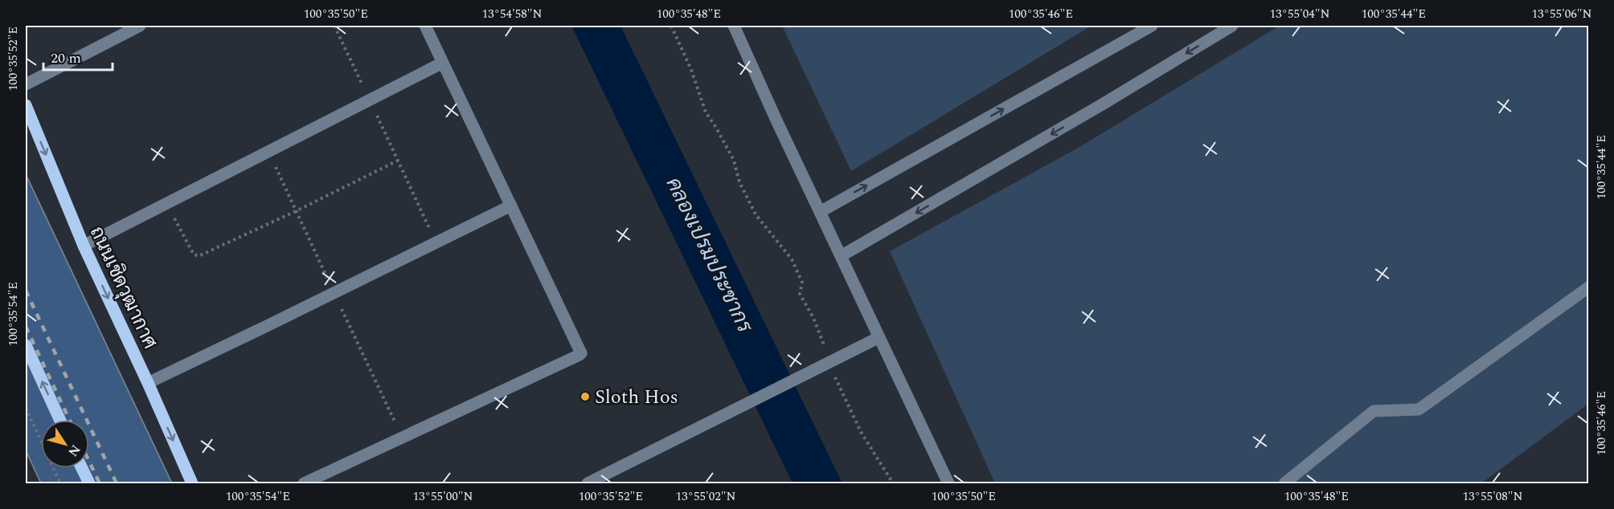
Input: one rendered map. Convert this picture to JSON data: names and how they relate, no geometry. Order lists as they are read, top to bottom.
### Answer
{
  "streets": {
    "main road": ["ถนนเชิดวุฒากาศ"]
  },
  "one_way": ["ถนนเชิดวุฒากาศ"],
  "water": ["คลองเปรมประชากร"],
  "places": ["Sloth Hos"],
  "scale_bar": "20 m",
  "north": "bottom right",
  "coordinates": [
    "100°35'50\"E",
    "13°54'58\"N",
    "100°35'48\"E",
    "100°35'46\"E",
    "13°55'04\"N",
    "100°35'44\"E",
    "13°55'06\"N",
    "100°35'52\"E",
    "100°35'54\"E",
    "13°55'00\"N",
    "13°55'02\"N",
    "13°55'08\"N"
  ]
}
